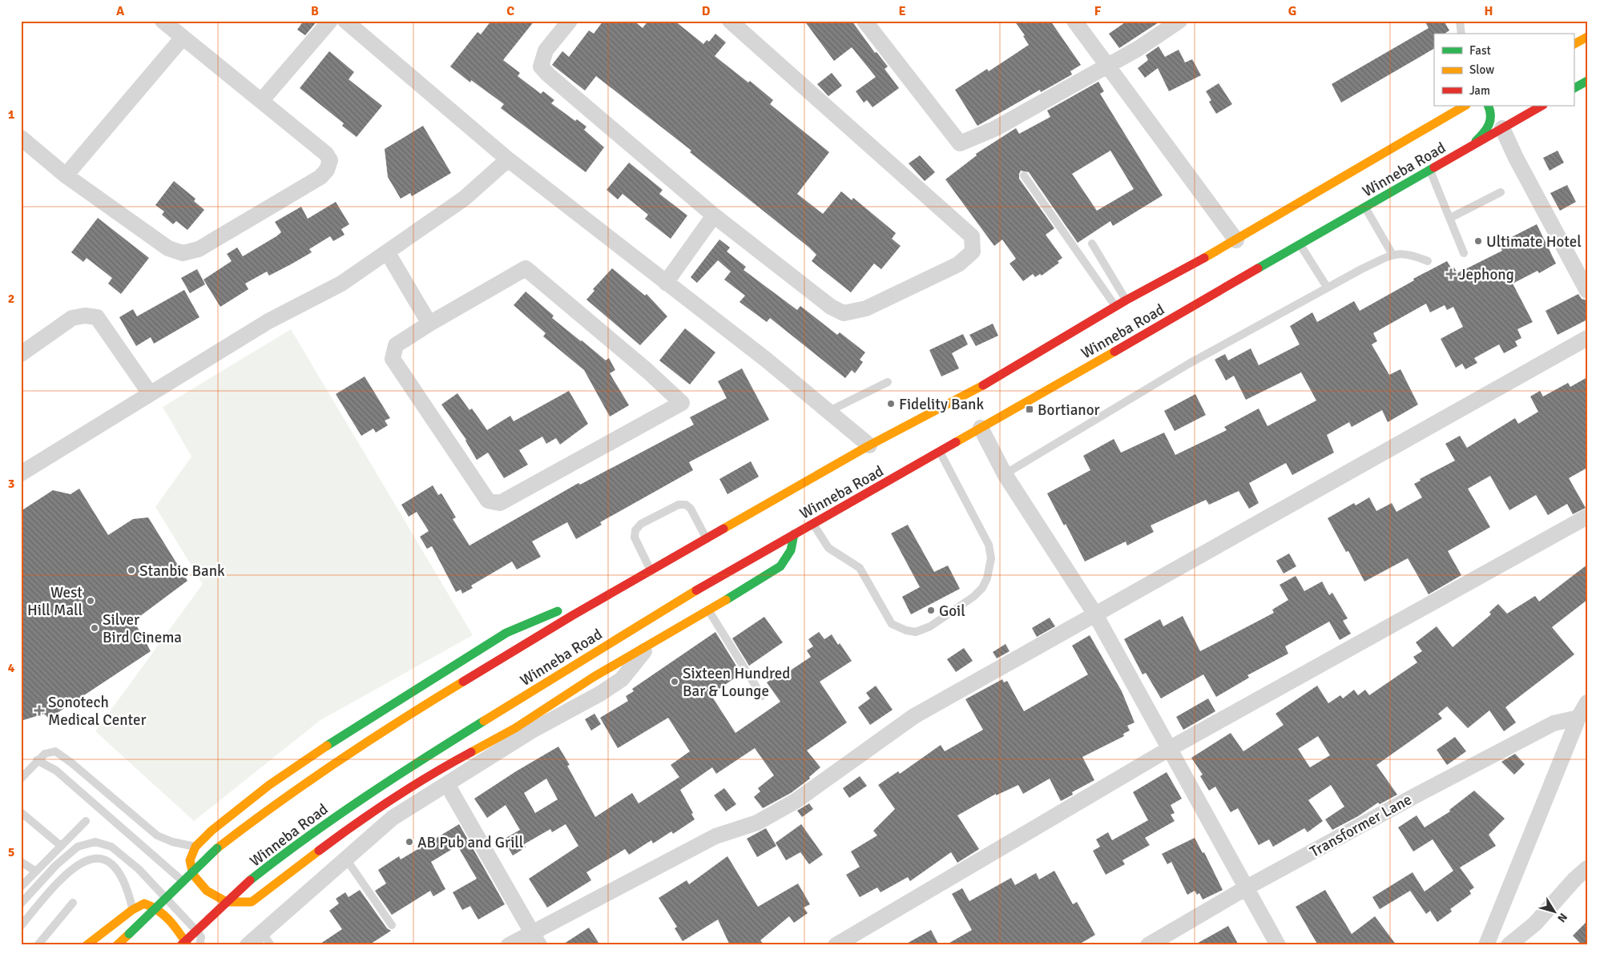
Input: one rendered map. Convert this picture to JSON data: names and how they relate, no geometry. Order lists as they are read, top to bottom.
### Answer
{
  "streets": {
    "highway": ["Winneba Road"],
    "street": ["Transformer Lane"]
  },
  "places": {
    "other": [
      "Ultimate Hotel",
      "Fidelity Bank",
      "Stanbic Bank",
      "West Hill Mall",
      "Goil",
      "Silver Bird Cinema",
      "Sixteen Hundred Bar & Lounge",
      "AB Pub and Grill"
    ],
    "health": ["Jephong", "Sonotech Medical Center"],
    "transit": ["Bortianor"]
  },
  "legend": ["Fast", "Slow", "Jam"],
  "north": "bottom right",
  "grid": {
    "columns": [
      "A",
      "B",
      "C",
      "D",
      "E",
      "F",
      "G",
      "H"
    ],
    "rows": [
      "1",
      "2",
      "3",
      "4",
      "5"
    ]
  }
}
